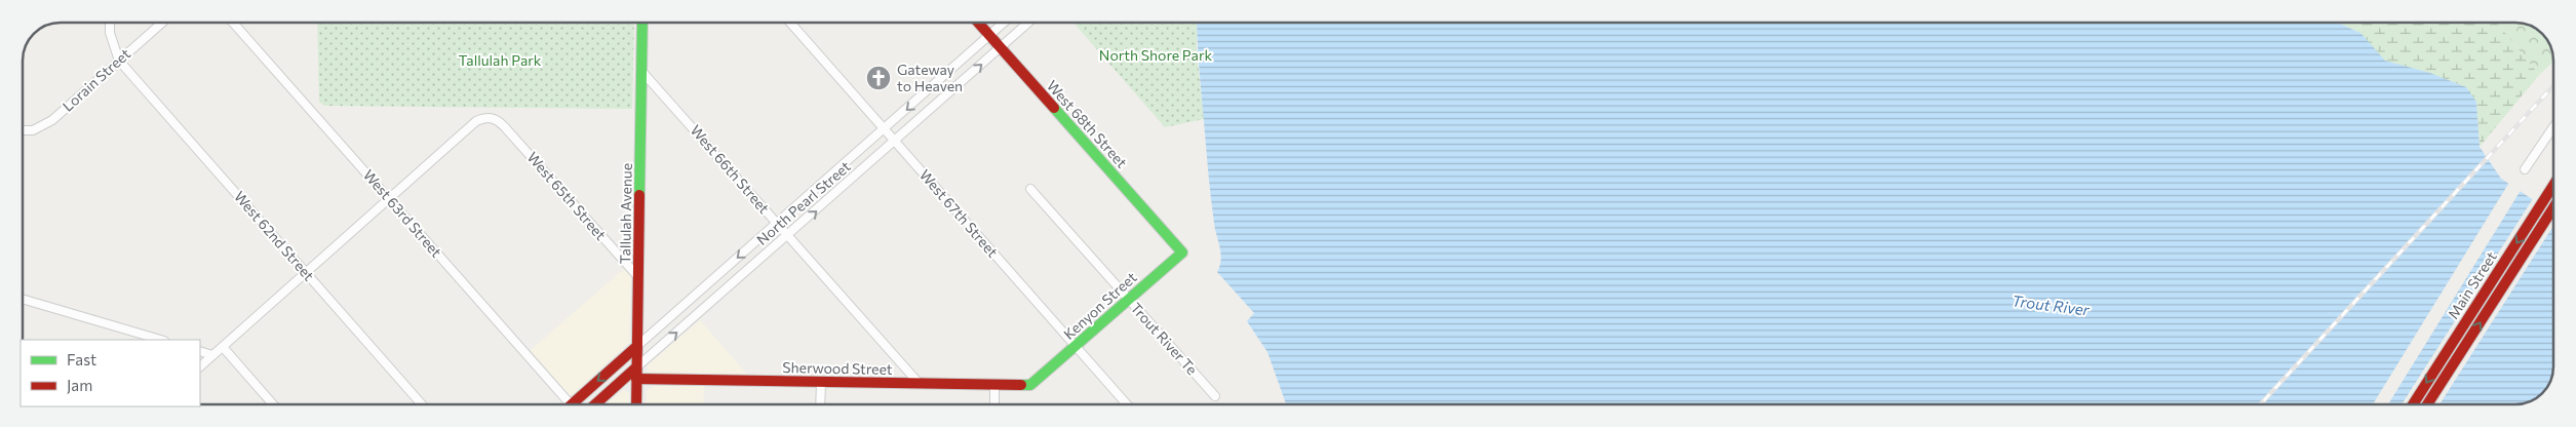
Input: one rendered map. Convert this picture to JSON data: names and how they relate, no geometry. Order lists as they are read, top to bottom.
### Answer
{
  "streets": {
    "street": [
      "Lorain Street",
      "West 68th Street",
      "West 66th Street",
      "West 65th Street",
      "North Pearl Street",
      "West 63rd Street",
      "Tallulah Avenue",
      "West 67th Street",
      "West 62nd Street",
      "Main Street",
      "Kenyon Street",
      "Trout River Te",
      "Sherwood Street"
    ]
  },
  "crossings": [
    ["Lorain Street", "West 62nd Street"],
    ["West 68th Street", "North Pearl Street"],
    ["West 68th Street", "Kenyon Street"],
    ["West 66th Street", "North Pearl Street"],
    ["West 66th Street", "Tallulah Avenue"],
    ["West 66th Street", "Sherwood Street"],
    ["West 65th Street", "West 63rd Street"],
    ["West 65th Street", "Tallulah Avenue"],
    ["North Pearl Street", "Tallulah Avenue"],
    ["North Pearl Street", "West 67th Street"],
    ["Tallulah Avenue", "Sherwood Street"],
    ["West 67th Street", "Kenyon Street"],
    ["Kenyon Street", "Trout River Te"],
    ["Kenyon Street", "Sherwood Street"]
  ],
  "water": ["Trout River"],
  "parks": ["North Shore Park", "Tallulah Park"],
  "places": {
    "church": ["Gateway to Heaven"]
  },
  "legend": ["Fast", "Jam"]
}
